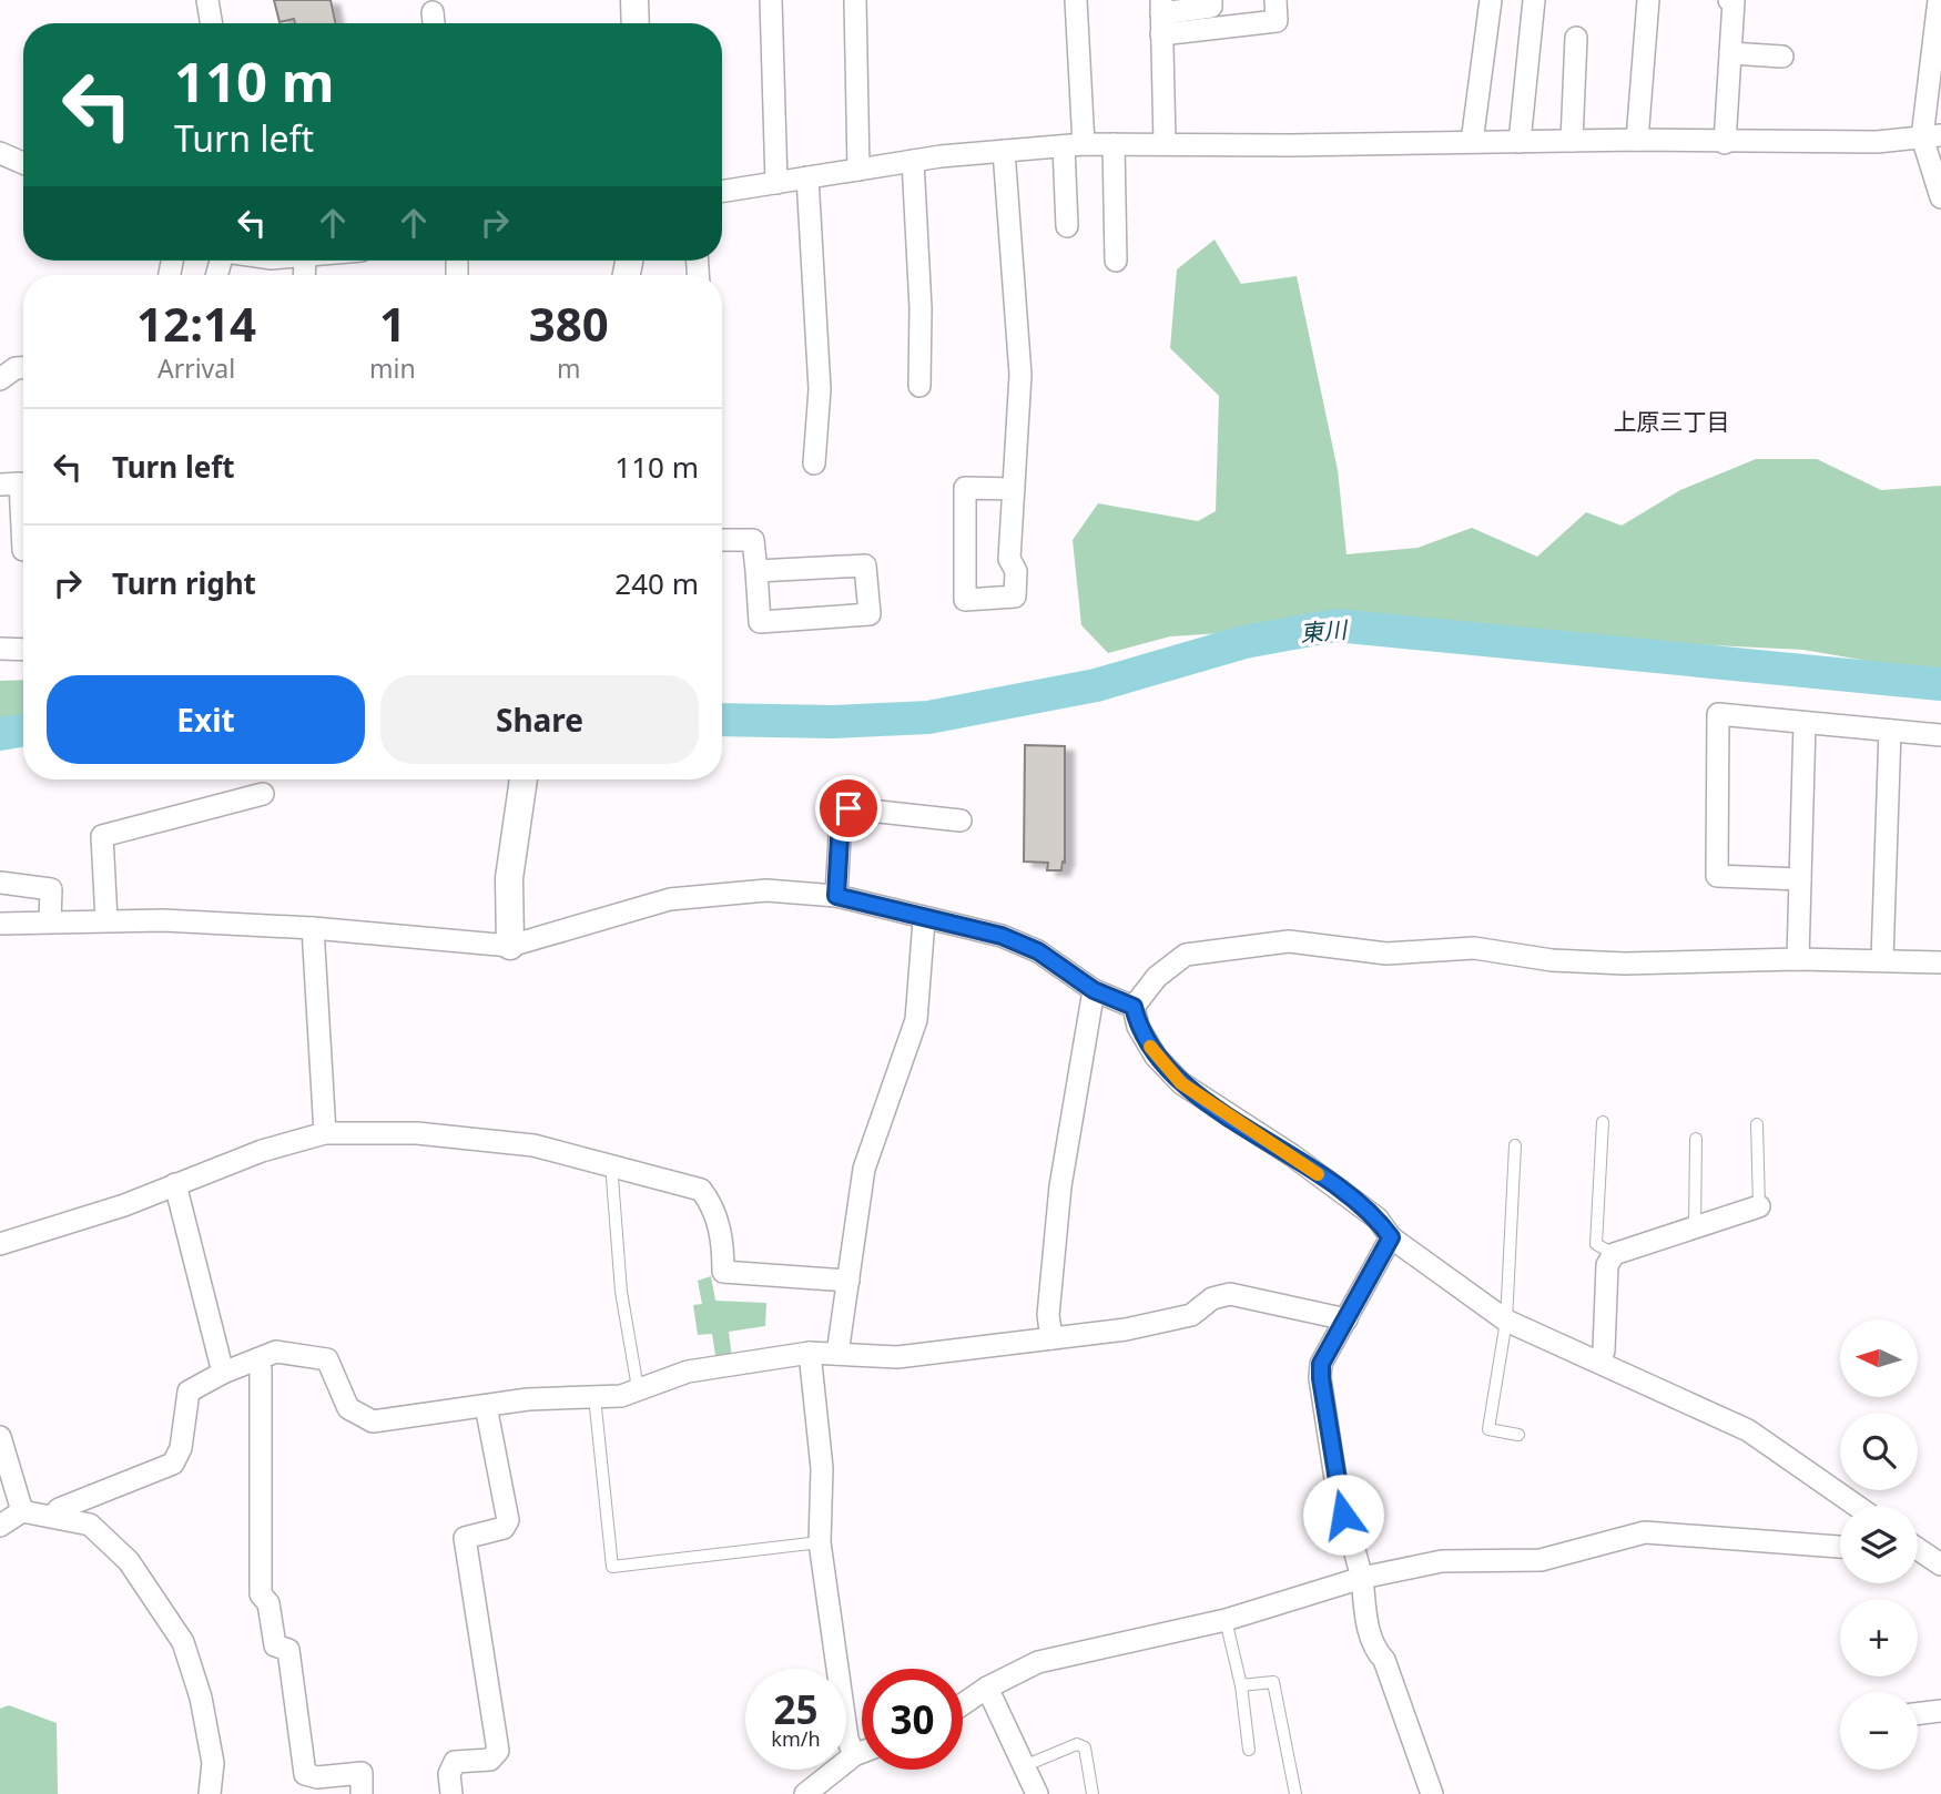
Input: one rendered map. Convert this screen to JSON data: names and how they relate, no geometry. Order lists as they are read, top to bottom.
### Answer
{
  "districts": ["上原三丁目"],
  "water": ["東川"],
  "north": "left",
  "page": {
    "turn": ["110 m", "Turn left"],
    "eta": [
      "12:14",
      "Arrival",
      "1",
      "min",
      "380",
      "m"
    ],
    "list": [
      {
        "name": "Turn left",
        "value": "110 m"
      },
      {
        "name": "Turn right",
        "value": "240 m"
      }
    ],
    "buttons": ["Exit", "Share"],
    "map_buttons": ["+", "−"],
    "speed": "25 km/h",
    "limit": "30"
  }
}
